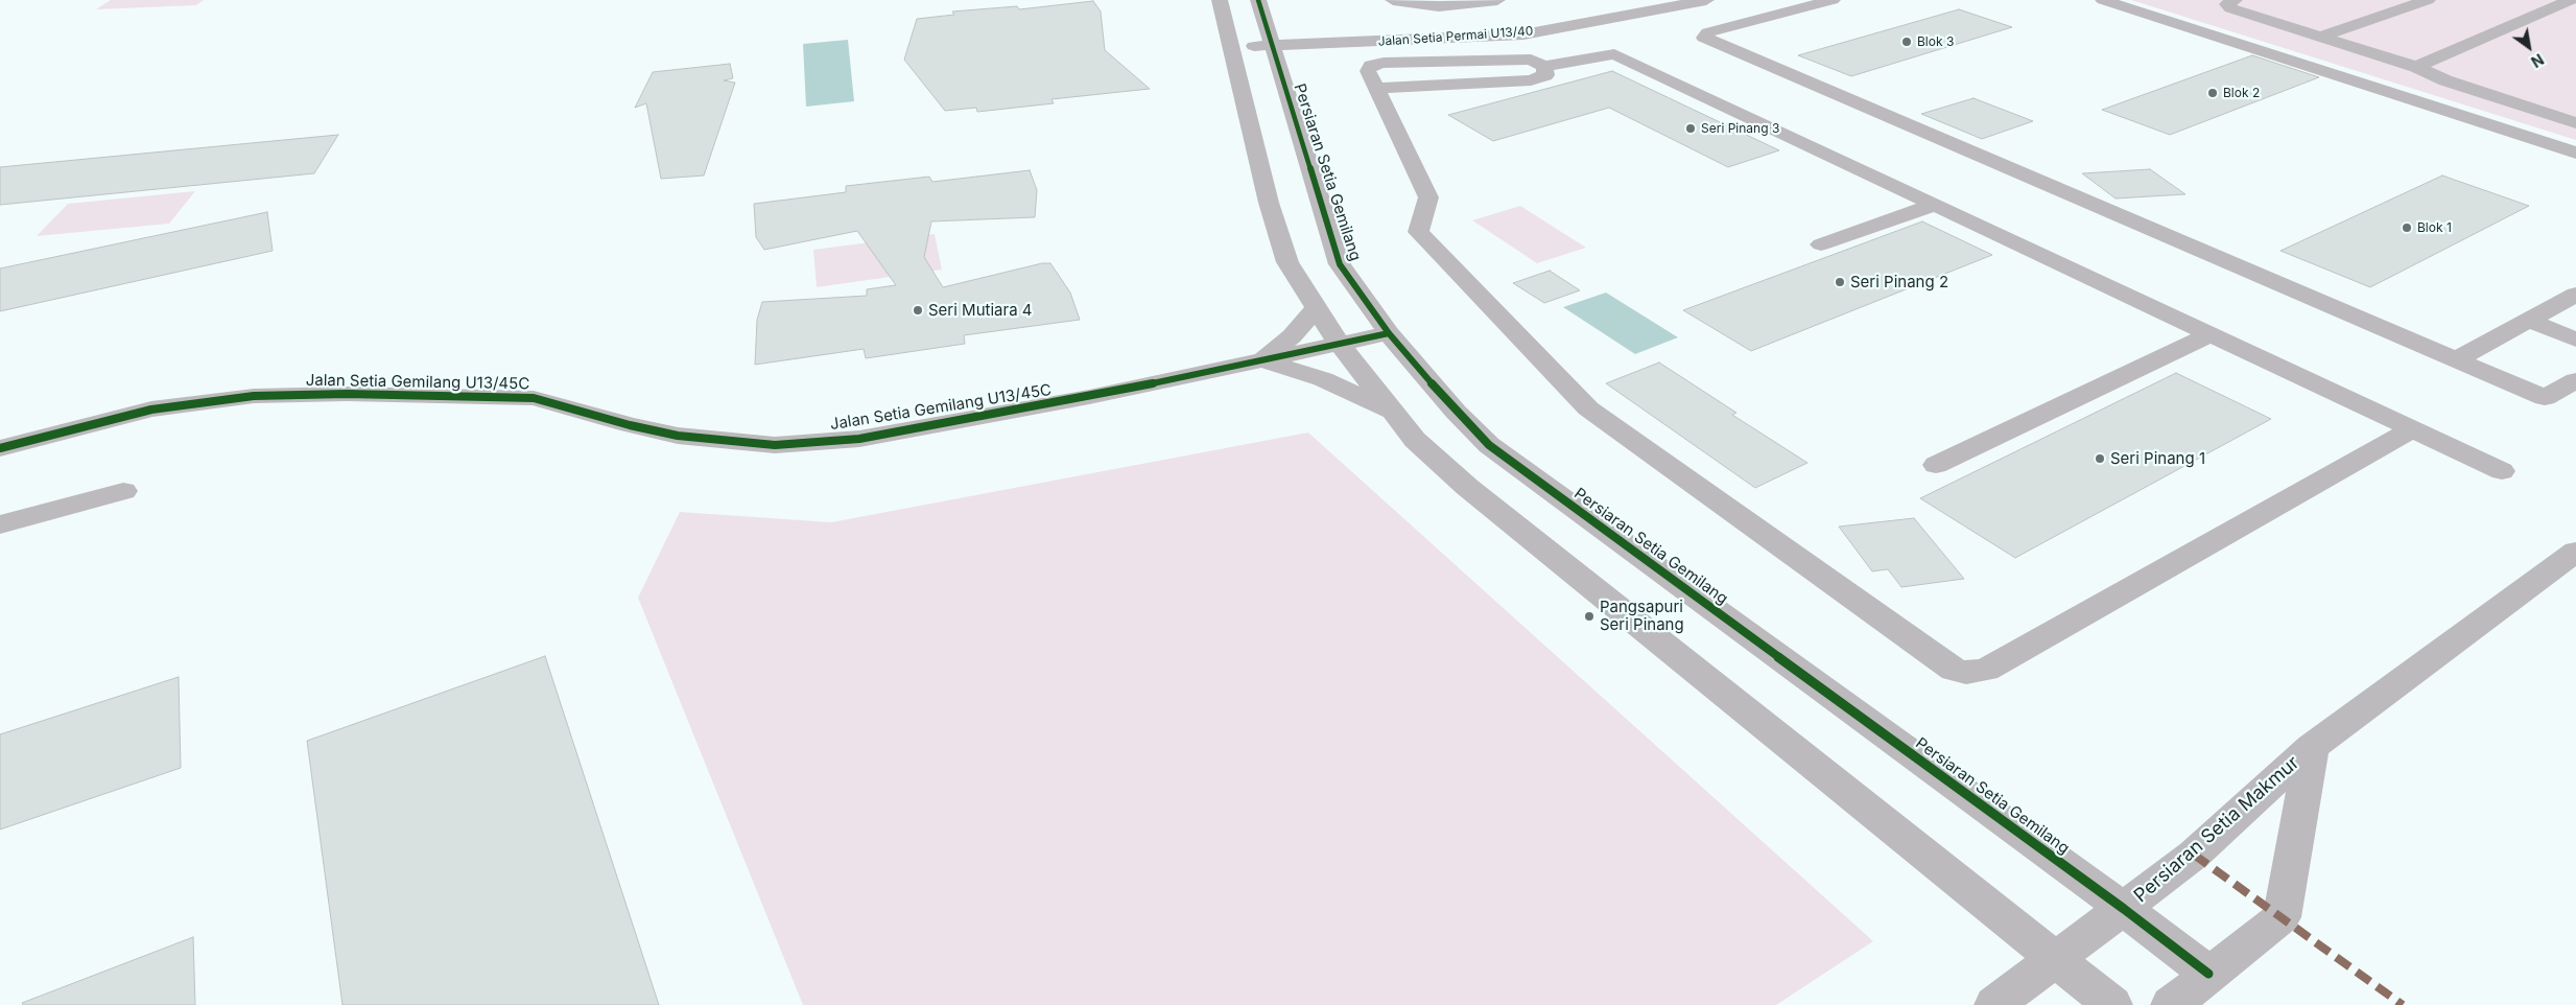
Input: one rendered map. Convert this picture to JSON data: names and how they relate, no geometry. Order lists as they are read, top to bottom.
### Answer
{
  "streets": {
    "street": [
      "Jalan Setia Permai U13/40",
      "Persiaran Setia Gemilang",
      "Jalan Setia Gemilang U13/45C",
      "Persiaran Setia Makmur"
    ]
  },
  "crossings": [
    ["Jalan Setia Permai U13/40", "Persiaran Setia Gemilang"],
    ["Persiaran Setia Gemilang", "Jalan Setia Gemilang U13/45C"],
    ["Persiaran Setia Gemilang", "Persiaran Setia Makmur"]
  ],
  "places": [
    "Blok 3",
    "Blok 2",
    "Seri Pinang 3",
    "Blok 1",
    "Seri Pinang 2",
    "Seri Mutiara 4",
    "Seri Pinang 1",
    "Pangsapuri Seri Pinang"
  ],
  "north": "bottom right"
}
